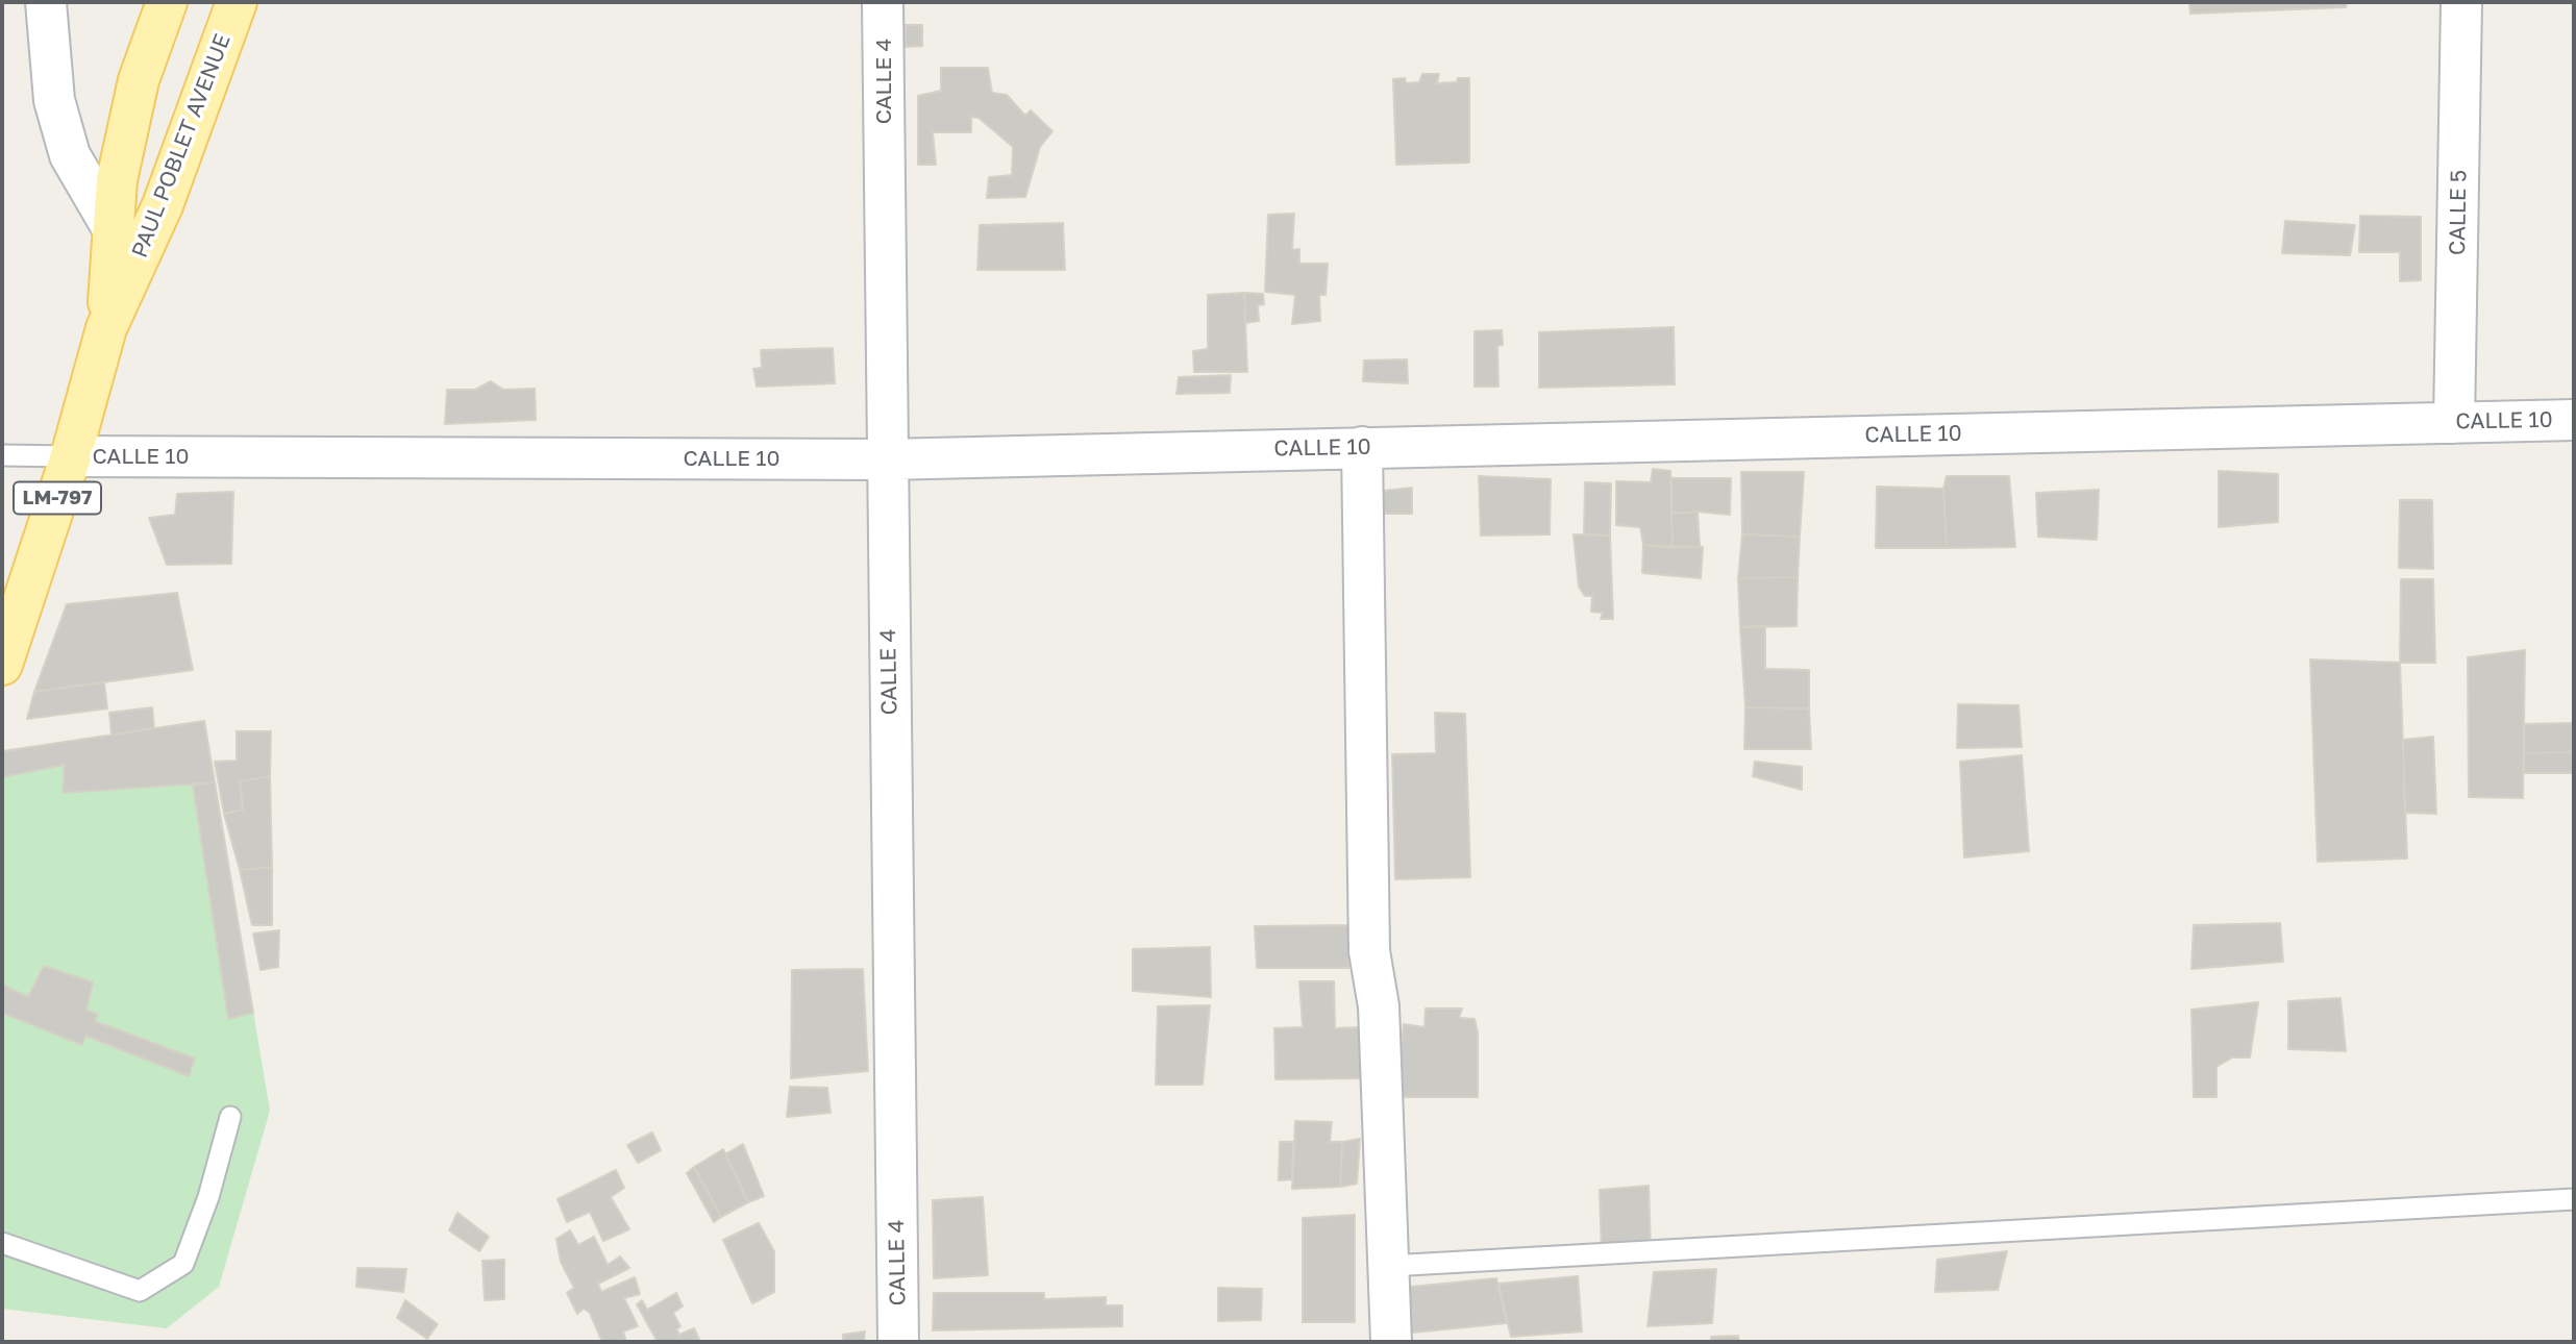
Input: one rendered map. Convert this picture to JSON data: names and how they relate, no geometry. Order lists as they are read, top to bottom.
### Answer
{
  "streets": {
    "main road": ["PAUL POBLET AVENUE", "LM-797"],
    "street": ["CALLE 4", "CALLE 5", "CALLE 10"]
  },
  "crossings": [
    ["CALLE 4", "CALLE 10"],
    ["PAUL POBLET AVENUE", "CALLE 10"],
    ["CALLE 5", "CALLE 10"]
  ]
}
